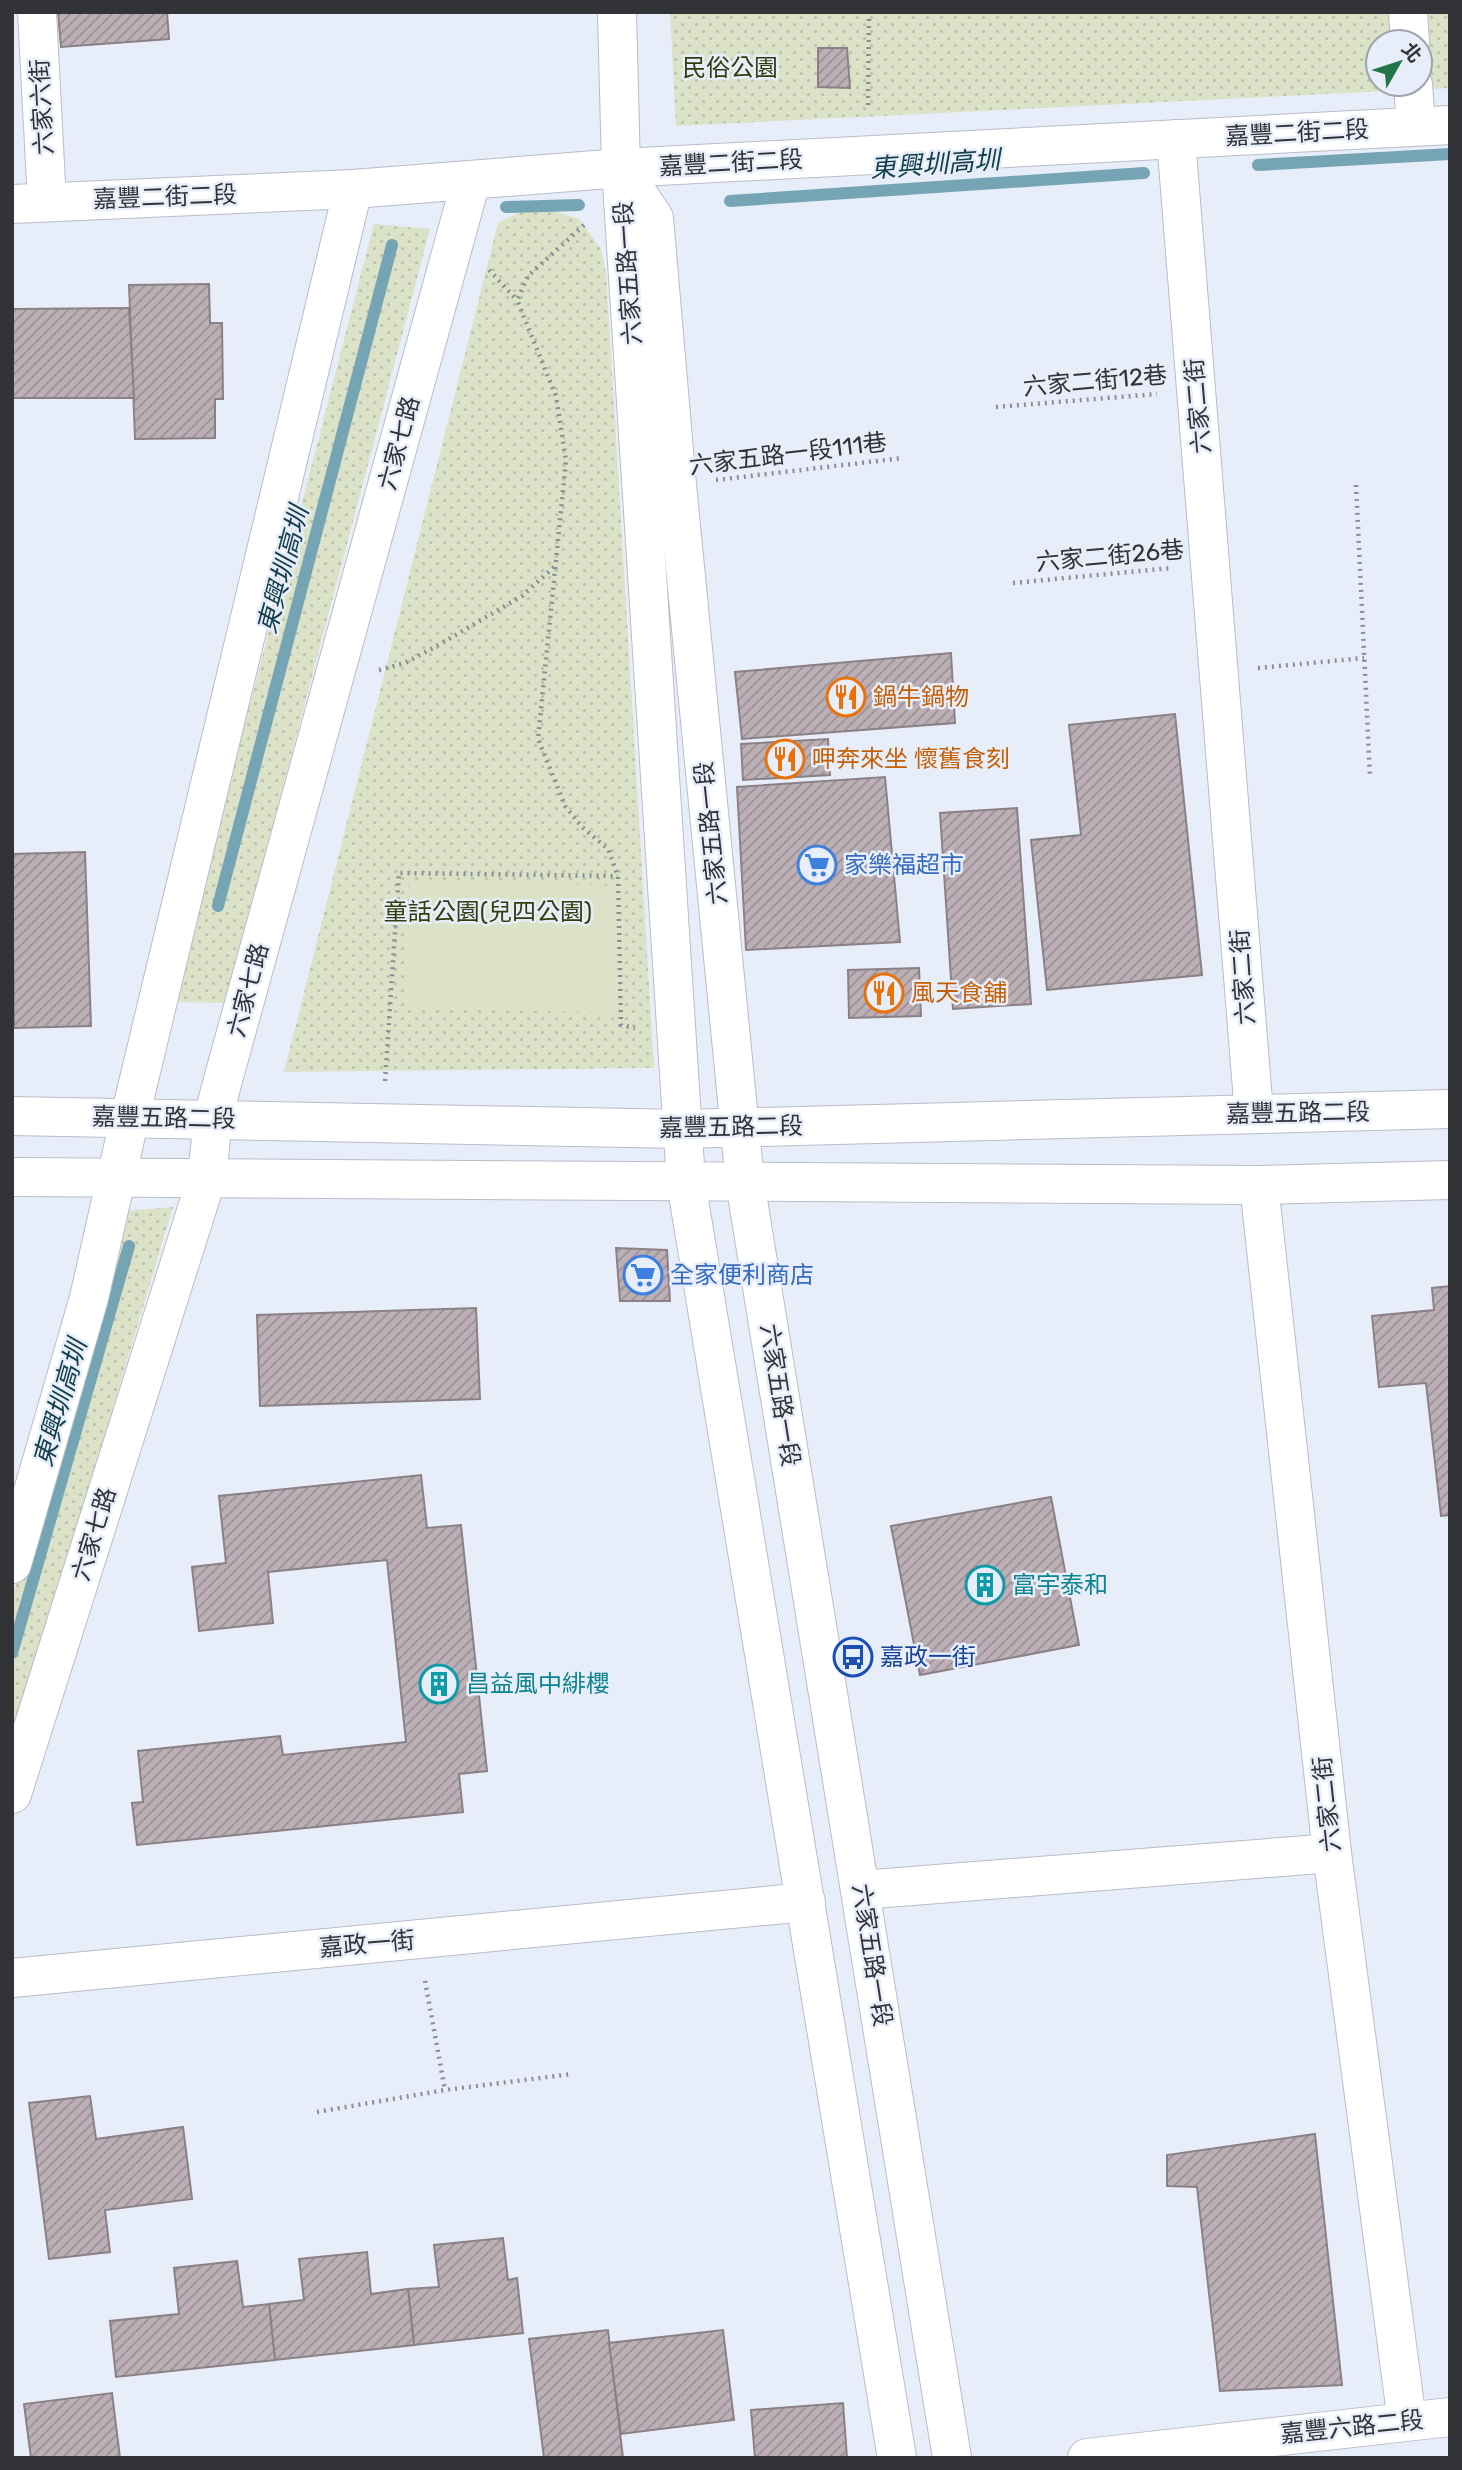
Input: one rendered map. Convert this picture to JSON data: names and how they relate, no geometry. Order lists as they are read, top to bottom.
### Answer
{
  "streets": {
    "street": [
      "六家六街",
      "嘉豐二街二段",
      "六家五路一段",
      "六家二街",
      "六家七路",
      "嘉豐五路二段",
      "嘉政一街",
      "嘉豐六路二段"
    ],
    "path": ["六家二街12巷", "六家五路一段111巷", "六家二街26巷"]
  },
  "crossings": [
    ["六家六街", "嘉豐二街二段"],
    ["嘉豐二街二段", "六家五路一段"],
    ["嘉豐二街二段", "六家二街"],
    ["嘉豐二街二段", "六家七路"],
    ["六家五路一段", "六家五路一段111巷"],
    ["六家五路一段", "嘉豐五路二段"],
    ["六家五路一段", "嘉政一街"],
    ["六家二街12巷", "六家二街"],
    ["六家二街", "六家二街26巷"],
    ["六家二街", "嘉豐五路二段"],
    ["六家二街", "嘉豐六路二段"],
    ["六家七路", "嘉豐五路二段"]
  ],
  "water": ["東興圳高圳"],
  "parks": ["民俗公園", "童話公園(兒四公園)"],
  "places": {
    "restaurant": ["鍋牛鍋物", "呷奔來坐 懷舊食刻", "風天食舖"],
    "supermarket": ["家樂福超市", "全家便利商店"],
    "building": ["富宇泰和", "昌益風中緋櫻"],
    "bus stop": ["嘉政一街"]
  },
  "north": "top right"
}
